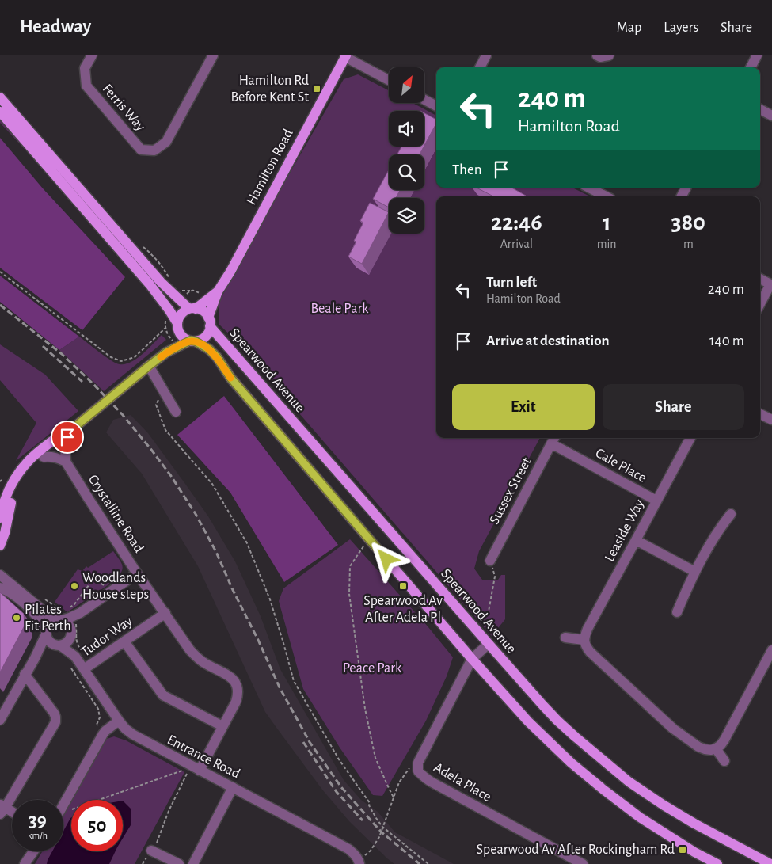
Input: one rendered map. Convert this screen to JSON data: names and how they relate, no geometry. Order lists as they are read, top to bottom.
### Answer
{
  "streets": {
    "main road": ["Hamilton Road", "Spearwood Avenue"],
    "street": [
      "Ferris Way",
      "Cale Place",
      "Sussex Street",
      "Crystalline Road",
      "Leaside Way",
      "Tudor Way",
      "Entrance Road",
      "Adela Place"
    ]
  },
  "crossings": [
    ["Hamilton Road", "Spearwood Avenue"],
    ["Spearwood Avenue", "Adela Place"],
    ["Cale Place", "Sussex Street"],
    ["Cale Place", "Leaside Way"],
    ["Crystalline Road", "Tudor Way"],
    ["Crystalline Road", "Entrance Road"],
    ["Tudor Way", "Entrance Road"]
  ],
  "parks": ["Beale Park", "Peace Park"],
  "places": {
    "transit": ["Hamilton Rd Before Kent St", "Spearwood Av After Adela Pl", "Spearwood Av After Rockingham Rd"],
    "other": ["Woodlands House steps", "Pilates Fit Perth"]
  },
  "north": "top right",
  "page": {
    "header": "Headway",
    "nav": ["Map", "Layers", "Share"],
    "turn": ["240 m", "Hamilton Road"],
    "then": "Then",
    "eta": [
      "22:46",
      "Arrival",
      "1",
      "min",
      "380",
      "m"
    ],
    "list": [
      {
        "name": "Turn left",
        "note": "Hamilton Road",
        "value": "240 m"
      },
      {
        "name": "Arrive at destination",
        "value": "140 m"
      }
    ],
    "buttons": ["Exit", "Share"],
    "speed": "39 km/h",
    "limit": "50"
  }
}
